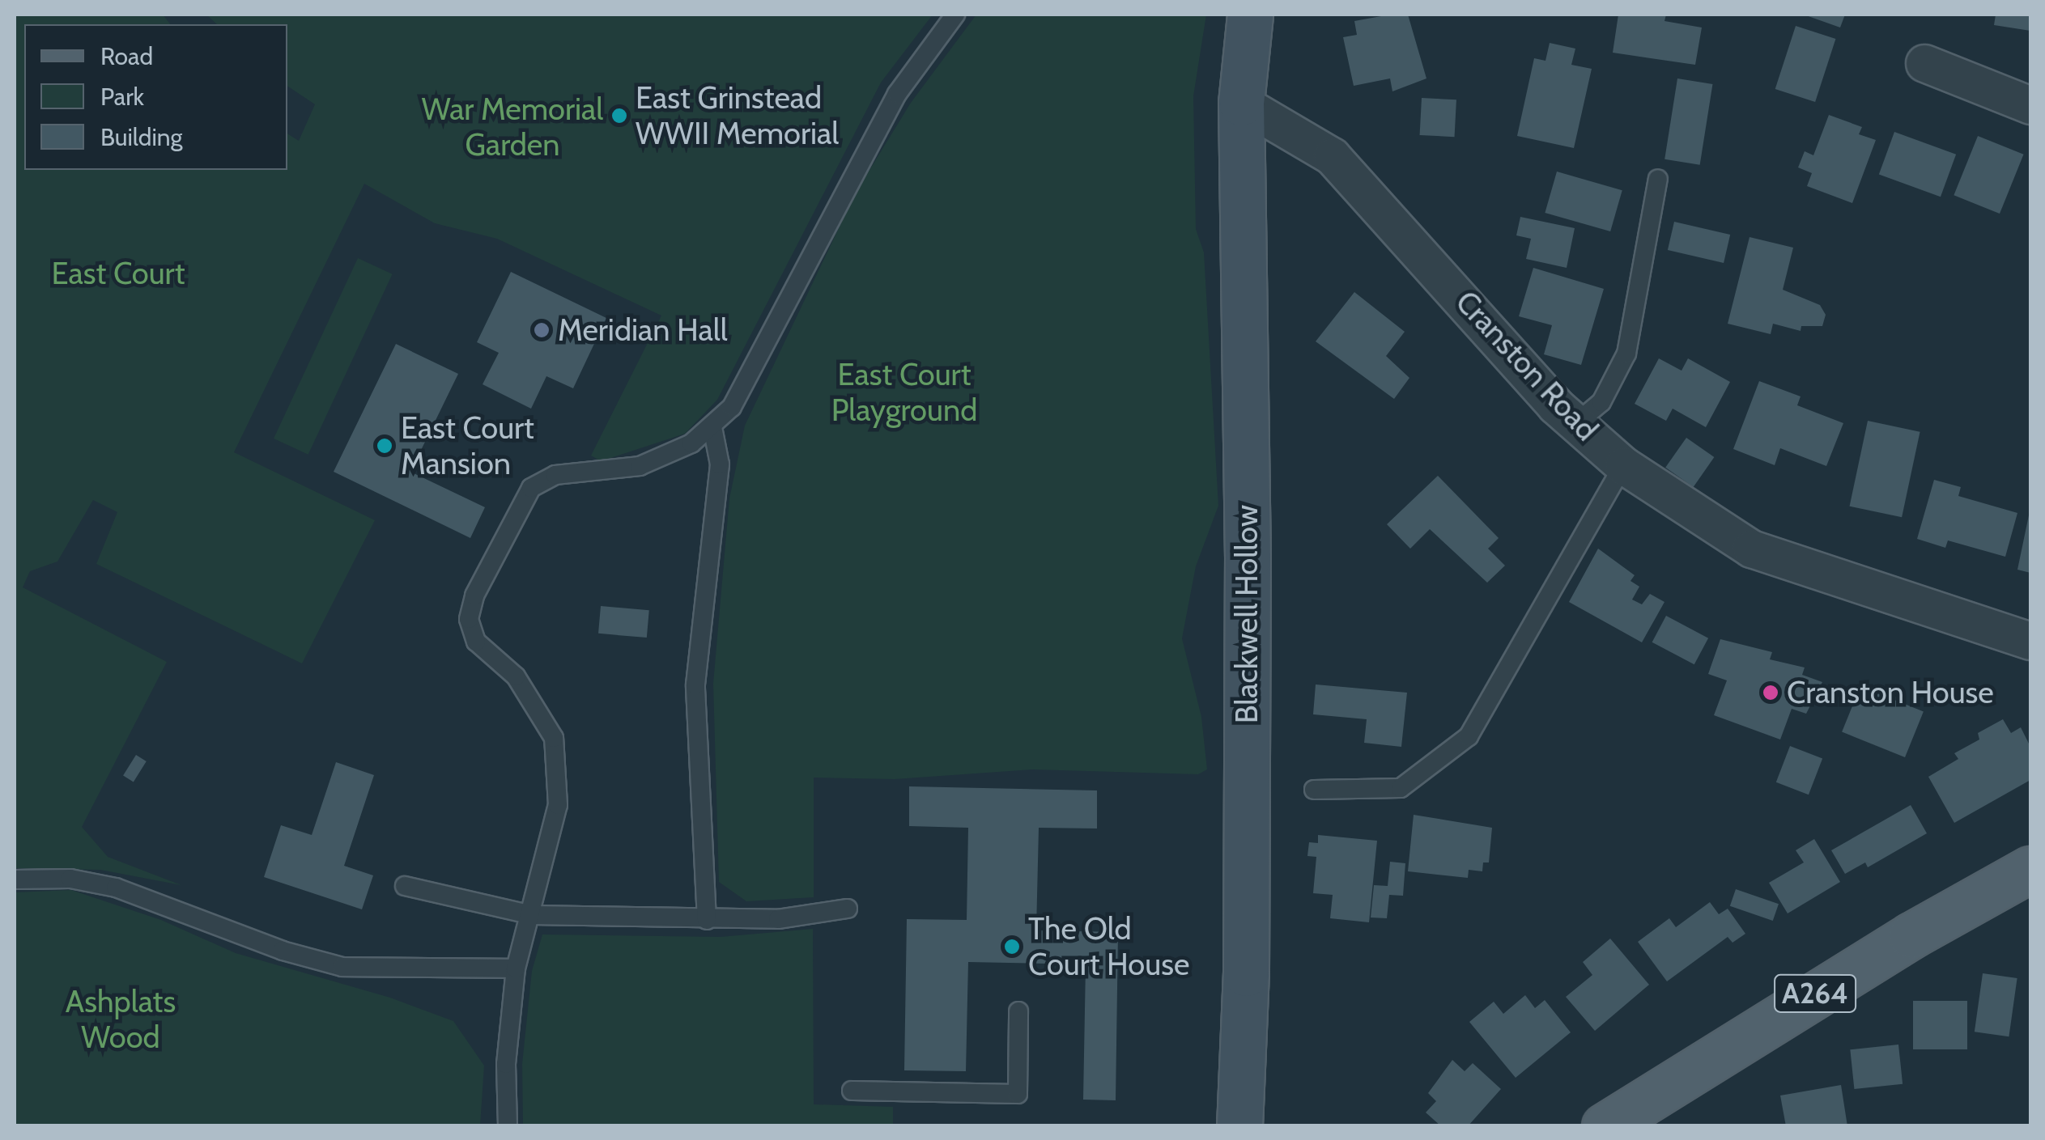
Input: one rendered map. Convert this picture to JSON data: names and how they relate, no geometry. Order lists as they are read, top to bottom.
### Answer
{
  "streets": {
    "main road": ["Blackwell Hollow", "A264"],
    "street": ["Cranston Road"]
  },
  "crossings": [
    ["Cranston Road", "Blackwell Hollow"]
  ],
  "parks": [
    "War Memorial Garden",
    "East Court",
    "East Court Playground",
    "Ashplats Wood"
  ],
  "places": [
    "East Grinstead WWII Memorial",
    "Meridian Hall",
    "East Court Mansion",
    "Cranston House",
    "The Old Court House"
  ],
  "legend": ["Road", "Park", "Building"]
}
